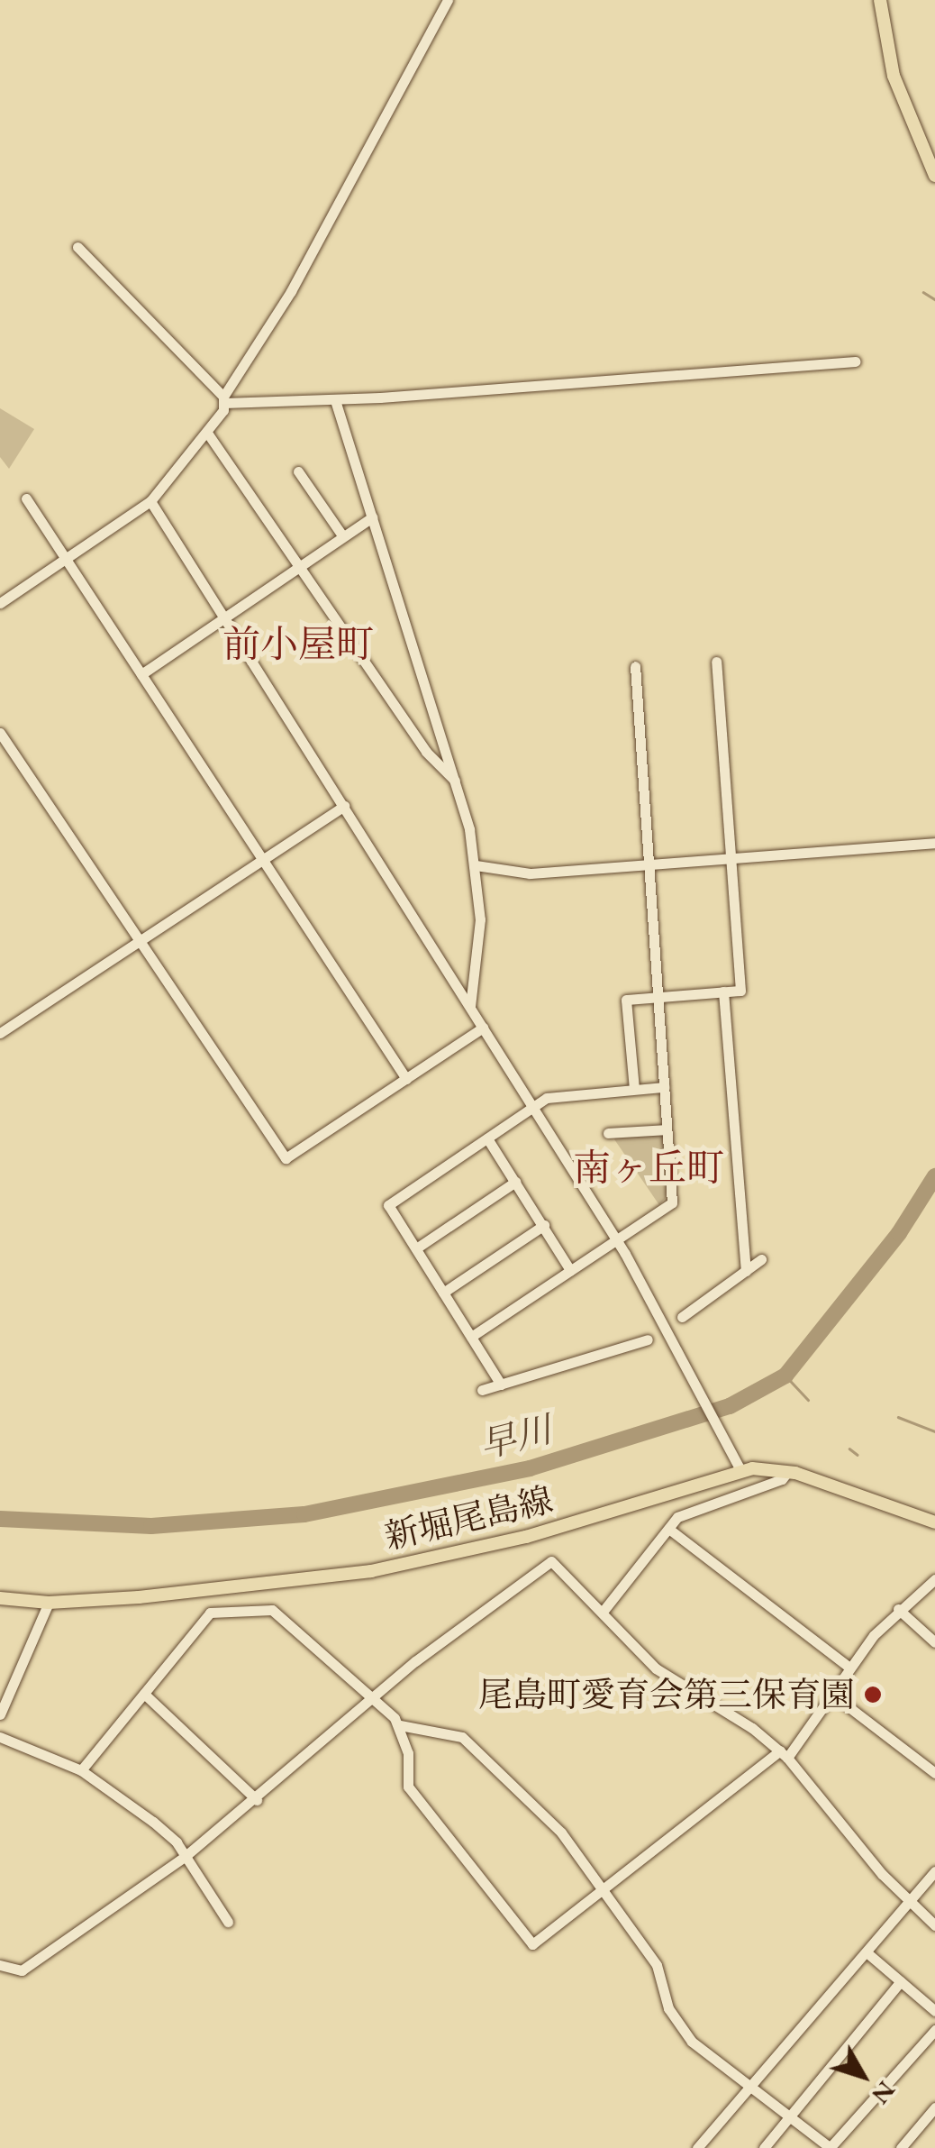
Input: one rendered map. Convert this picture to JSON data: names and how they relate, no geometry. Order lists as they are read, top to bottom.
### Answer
{
  "streets": {
    "main road": ["新堀尾島線"]
  },
  "districts": ["前小屋町", "南ヶ丘町"],
  "water": ["早川"],
  "places": ["尾島町愛育会第三保育園"],
  "north": "bottom right"
}
